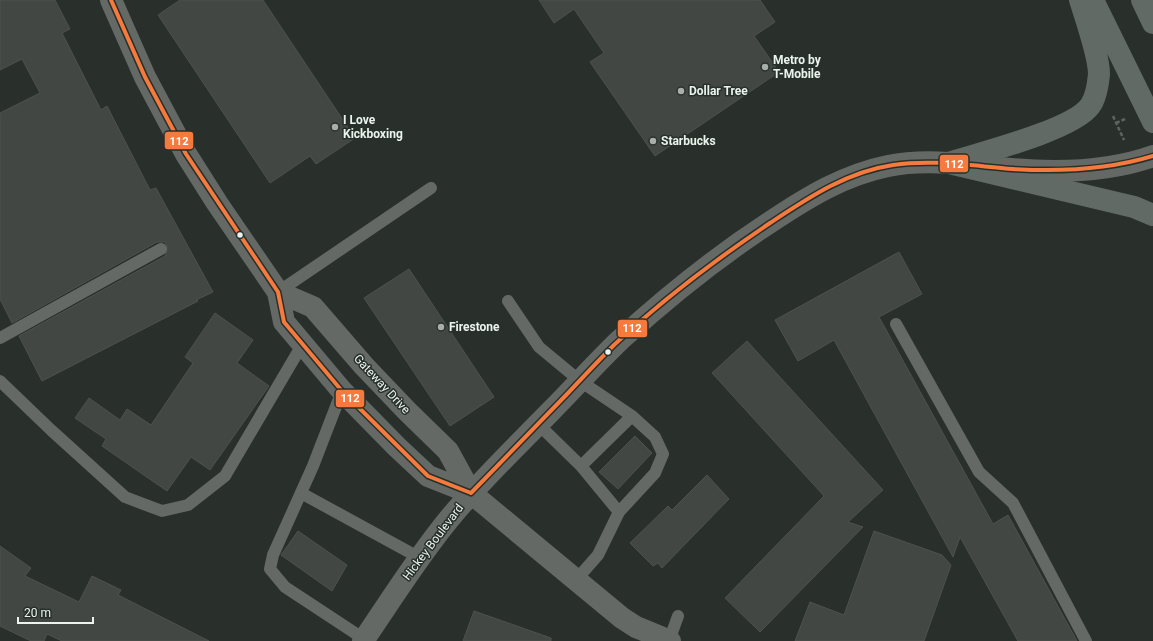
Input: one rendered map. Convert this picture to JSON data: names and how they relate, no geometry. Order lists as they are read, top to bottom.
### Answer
{
  "streets": {
    "street": ["Gateway Drive", "Hickey Boulevard"]
  },
  "crossings": [
    ["Gateway Drive", "Hickey Boulevard"]
  ],
  "places": [
    "Metro by T-Mobile",
    "Dollar Tree",
    "I Love Kickboxing",
    "Starbucks",
    "Firestone"
  ],
  "lines": ["transit line 112"],
  "scale_bar": "20 m"
}
